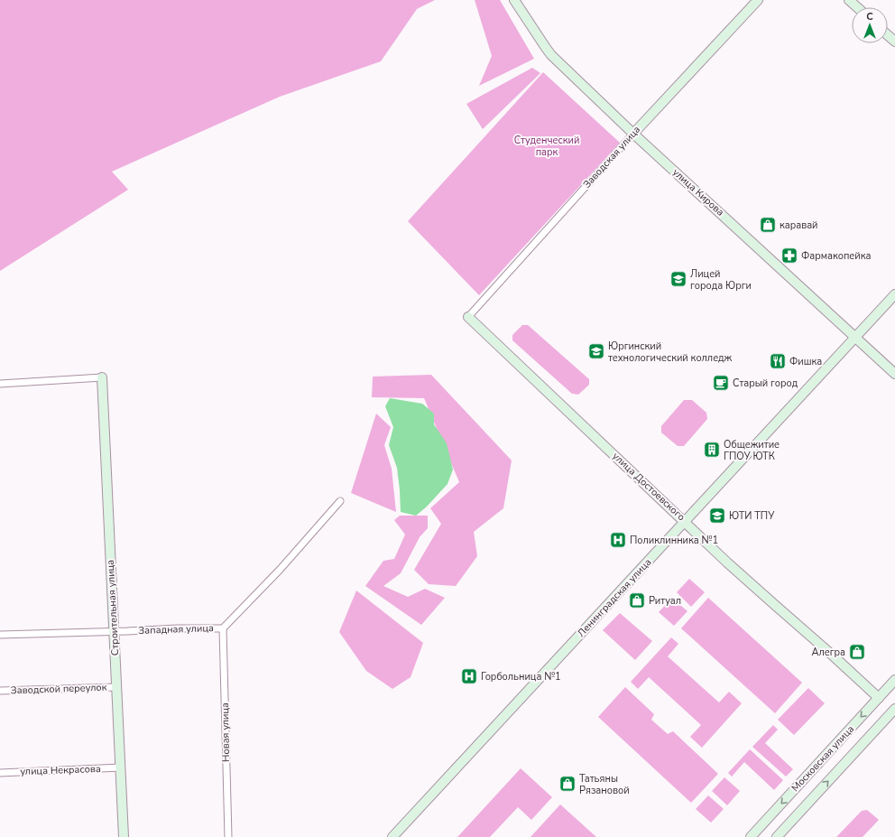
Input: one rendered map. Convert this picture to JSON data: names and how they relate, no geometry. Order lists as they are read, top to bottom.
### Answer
{
  "streets": {
    "street": [
      "Заводская улица",
      "улица Кирова",
      "улица Достоевского",
      "Ленинградская улица",
      "Строительная улица",
      "Западная улица",
      "Заводской переулок",
      "Новая улица",
      "Московская улица",
      "улица Некрасова"
    ]
  },
  "crossings": [
    ["Заводская улица", "улица Кирова"],
    ["Заводская улица", "улица Достоевского"],
    ["улица Кирова", "Ленинградская улица"],
    ["улица Достоевского", "Ленинградская улица"],
    ["улица Достоевского", "Московская улица"],
    ["Строительная улица", "Западная улица"],
    ["Строительная улица", "Заводской переулок"],
    ["Строительная улица", "улица Некрасова"],
    ["Западная улица", "Новая улица"]
  ],
  "parks": ["Студенческий парк"],
  "places": {
    "shop": [
      "каравай",
      "Ритуал",
      "Алегра",
      "Татьяны Рязановой"
    ],
    "pharmacy": ["Фармакопейка"],
    "school or university": ["Лицей города Юрги", "Юргинский технологический колледж", "ЮТИ ТПУ"],
    "restaurant": ["Фишка"],
    "cafe": ["Старый город"],
    "building": ["Общежитие ГПОУ ЮТК"],
    "hospital": ["Поликлинника №1", "Горбольница №1"]
  },
  "north": "top"
}
